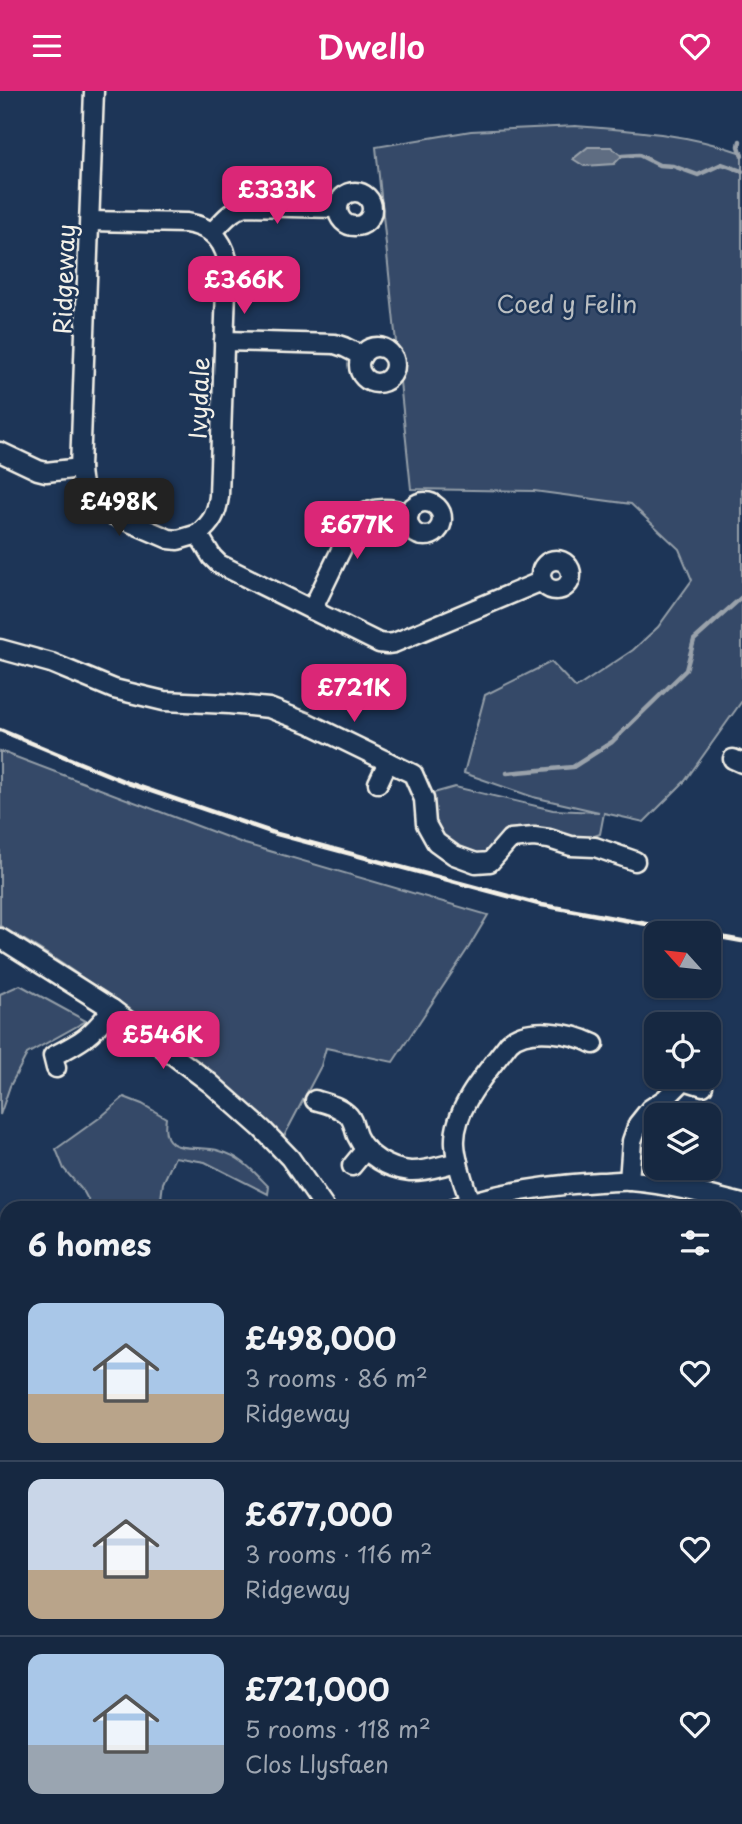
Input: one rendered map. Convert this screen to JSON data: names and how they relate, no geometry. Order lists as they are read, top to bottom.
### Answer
{
  "streets": {
    "street": ["Ridgeway", "Ivydale"]
  },
  "crossings": [
    ["Ridgeway", "Ivydale"]
  ],
  "parks": ["Coed y Felin"],
  "north": "top left",
  "page": {
    "header": "Dwello",
    "price": [
      "£333K",
      "£366K",
      "£498K",
      "£677K",
      "£721K",
      "£546K"
    ],
    "heading": "6 homes",
    "list": [
      {
        "name": "£498,000",
        "note": "3 rooms · 86 m² · Ridgeway"
      },
      {
        "name": "£677,000",
        "note": "3 rooms · 116 m² · Ridgeway"
      },
      {
        "name": "£721,000",
        "note": "5 rooms · 118 m² · Clos Llysfaen"
      }
    ]
  }
}
